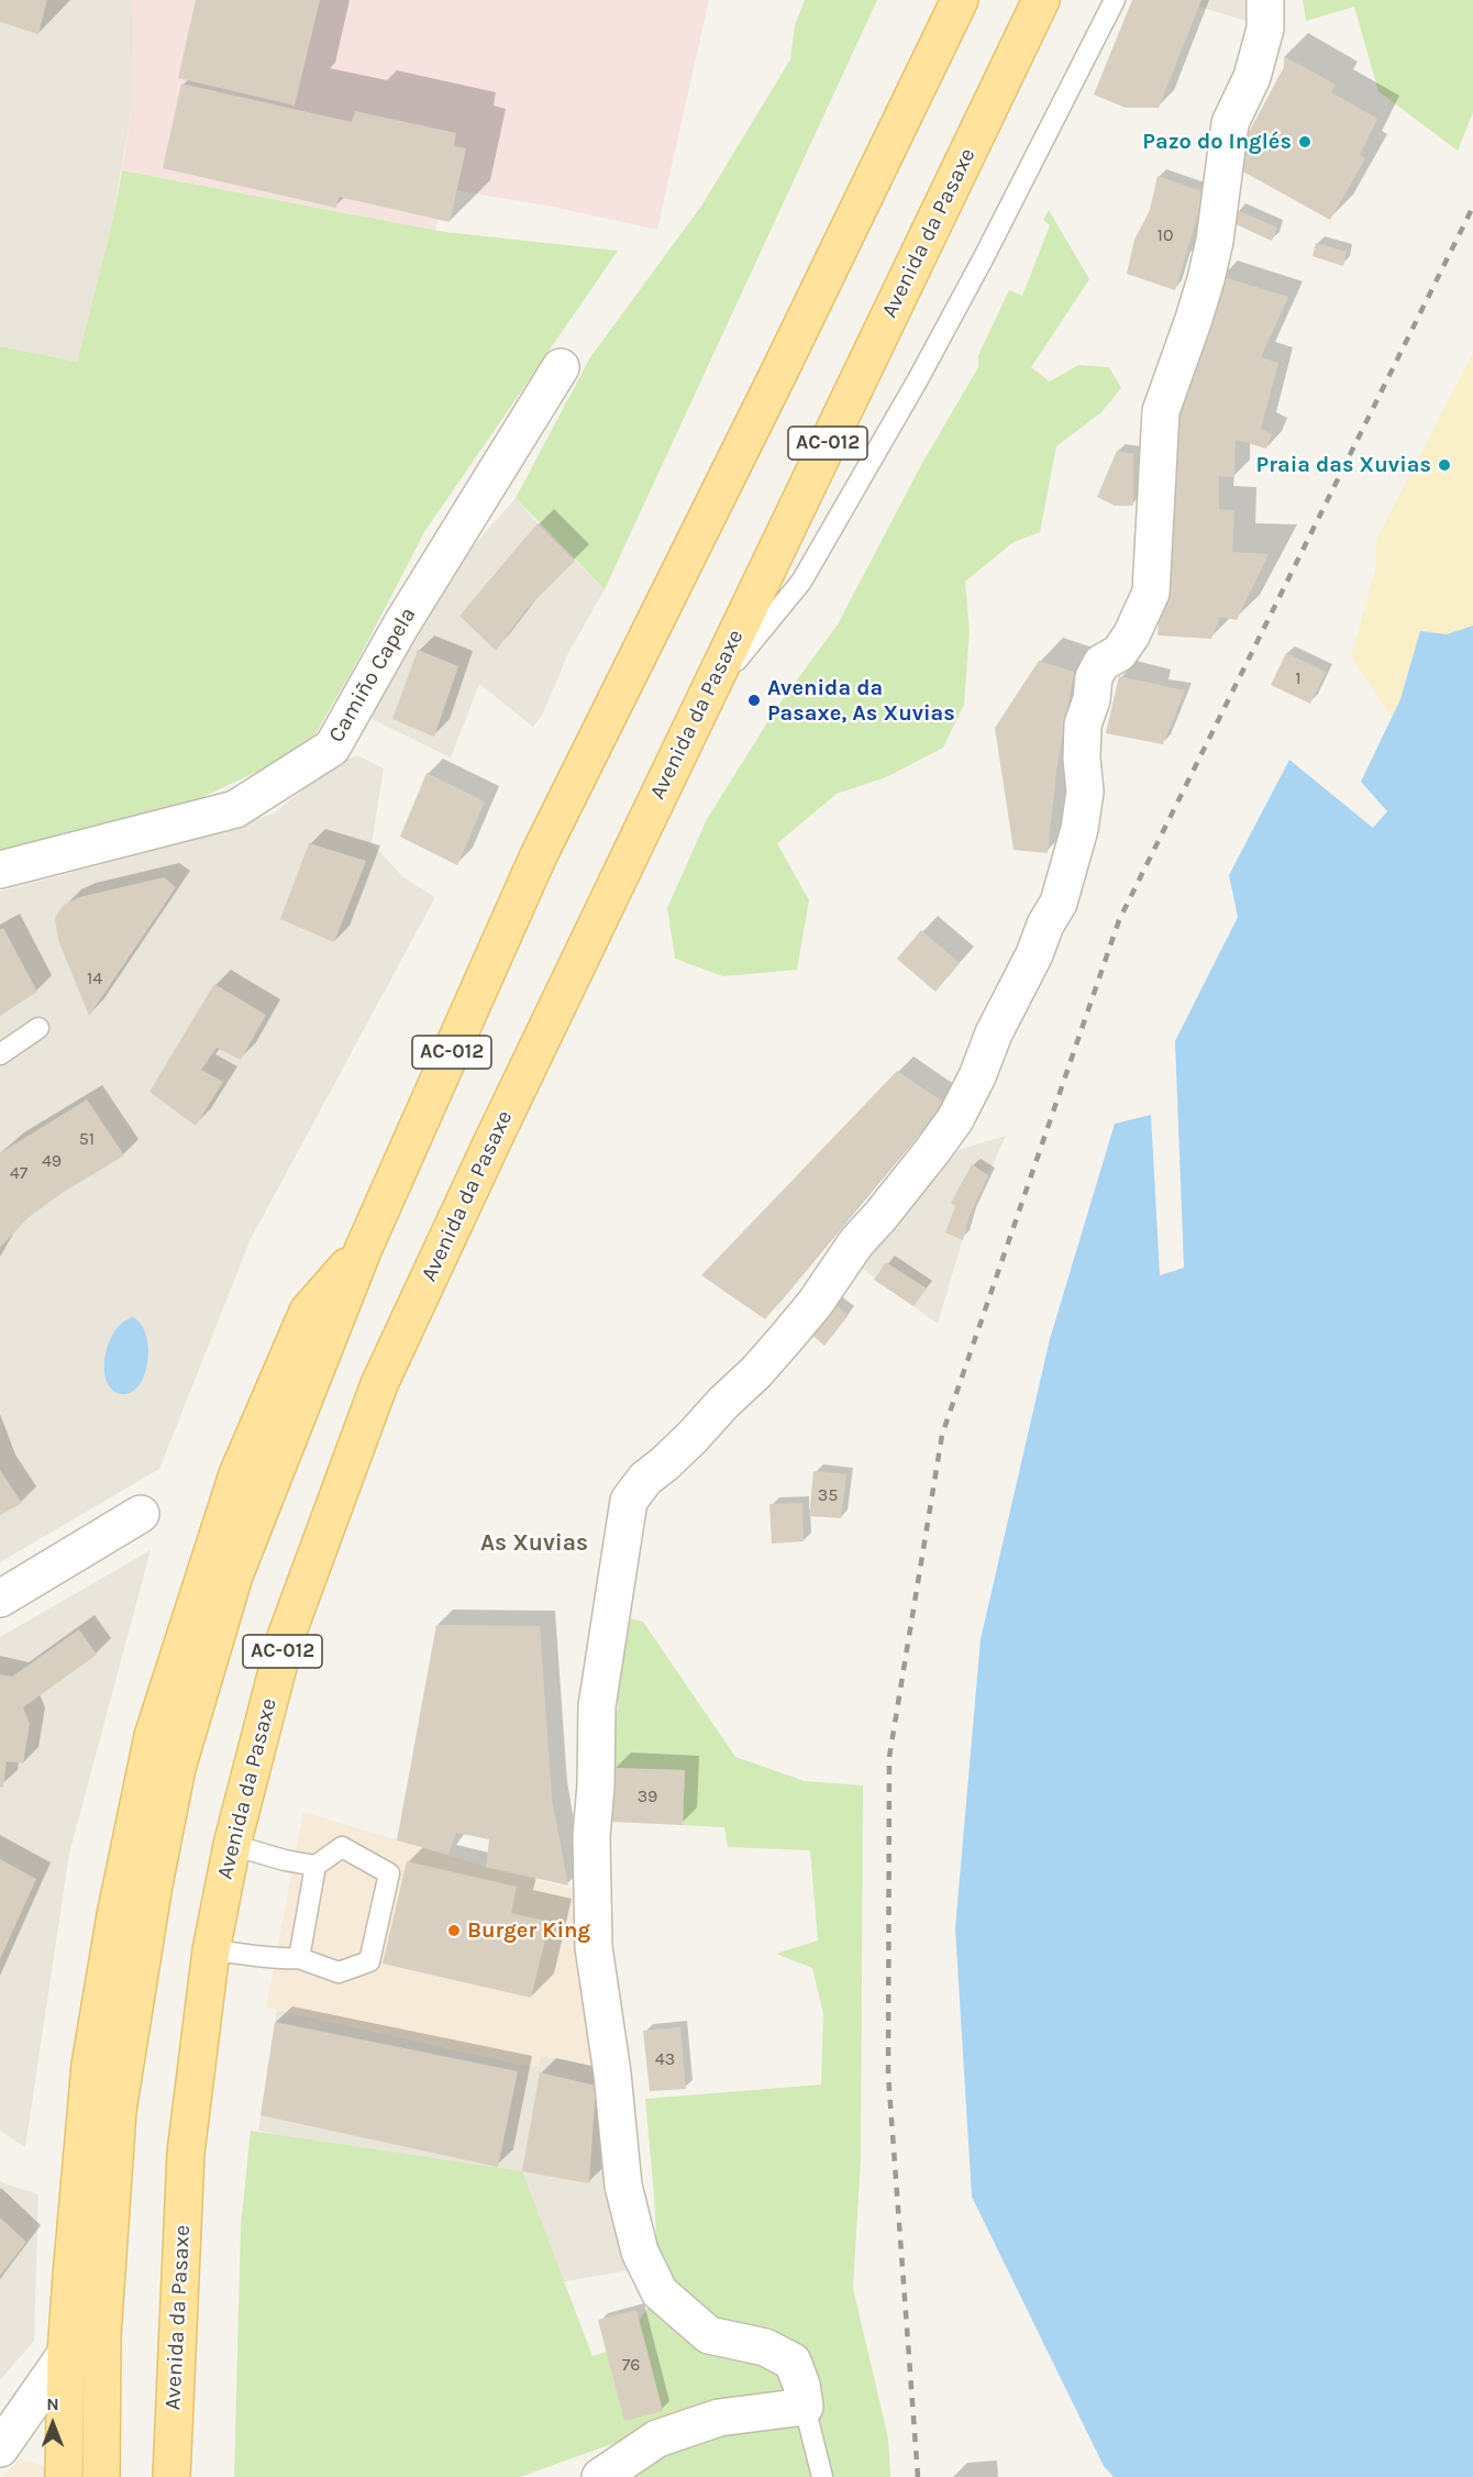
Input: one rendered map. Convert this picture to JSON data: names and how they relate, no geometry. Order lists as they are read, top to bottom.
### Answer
{
  "streets": {
    "main road": ["Avenida da Pasaxe", "AC-012"],
    "street": ["Camiño Capela"]
  },
  "districts": ["As Xuvias"],
  "places": [
    "Pazo do Inglés",
    "Praia das Xuvias",
    "Avenida da Pasaxe, As Xuvias",
    "Burger King"
  ],
  "house_numbers": [
    "10",
    "1",
    "14",
    "51",
    "49",
    "47",
    "35",
    "39",
    "43",
    "76"
  ],
  "north": "top"
}
